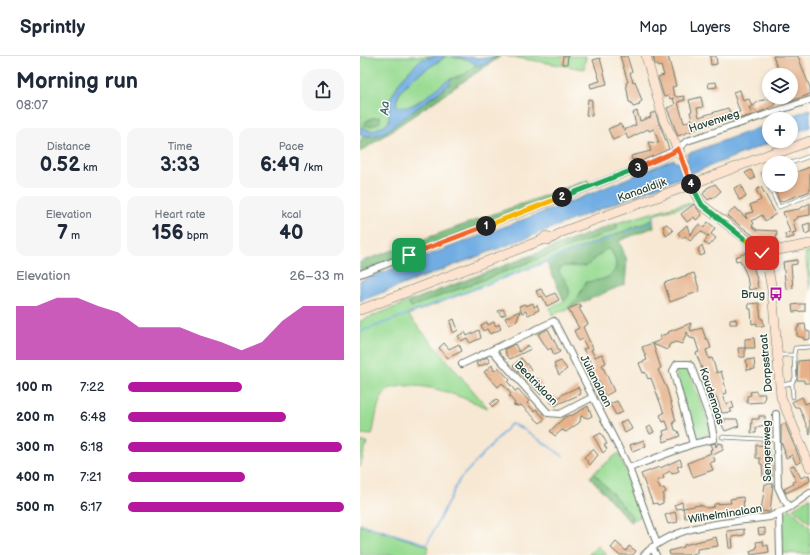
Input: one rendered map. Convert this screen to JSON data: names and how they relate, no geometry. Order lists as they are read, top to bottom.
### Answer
{
  "streets": {
    "main road": ["Kanaaldijk", "Dorpsstraat"],
    "street": [
      "Havenweg",
      "Julianalaan",
      "Beatrixlaan",
      "Koudemaas",
      "Sengersweg",
      "Wilhelminalaan"
    ]
  },
  "crossings": [
    ["Julianalaan", "Beatrixlaan"],
    ["Julianalaan", "Koudemaas"],
    ["Julianalaan", "Wilhelminalaan"],
    ["Sengersweg", "Wilhelminalaan"]
  ],
  "water": ["Aa"],
  "places": {
    "bus stop": ["Brug"]
  },
  "page": {
    "header": "Sprintly",
    "nav": ["Map", "Layers", "Share"],
    "heading": ["Morning run", "08:07"],
    "map_buttons": ["+", "−"],
    "stats": [
      ["Distance", "0.52 km"],
      ["Time", "3:33"],
      ["Pace", "6:49 /km"],
      ["Elevation", "7 m"],
      ["Heart rate", "156 bpm"],
      ["kcal", "40"]
    ],
    "pins": [
      "3",
      "4",
      "2",
      "1"
    ],
    "chart": ["Elevation", "26–33 m"],
    "list": [
      {
        "name": "100 m",
        "note": "7:22"
      },
      {
        "name": "200 m",
        "note": "6:48"
      },
      {
        "name": "300 m",
        "note": "6:18"
      },
      {
        "name": "400 m",
        "note": "7:21"
      },
      {
        "name": "500 m",
        "note": "6:17"
      }
    ]
  }
}
